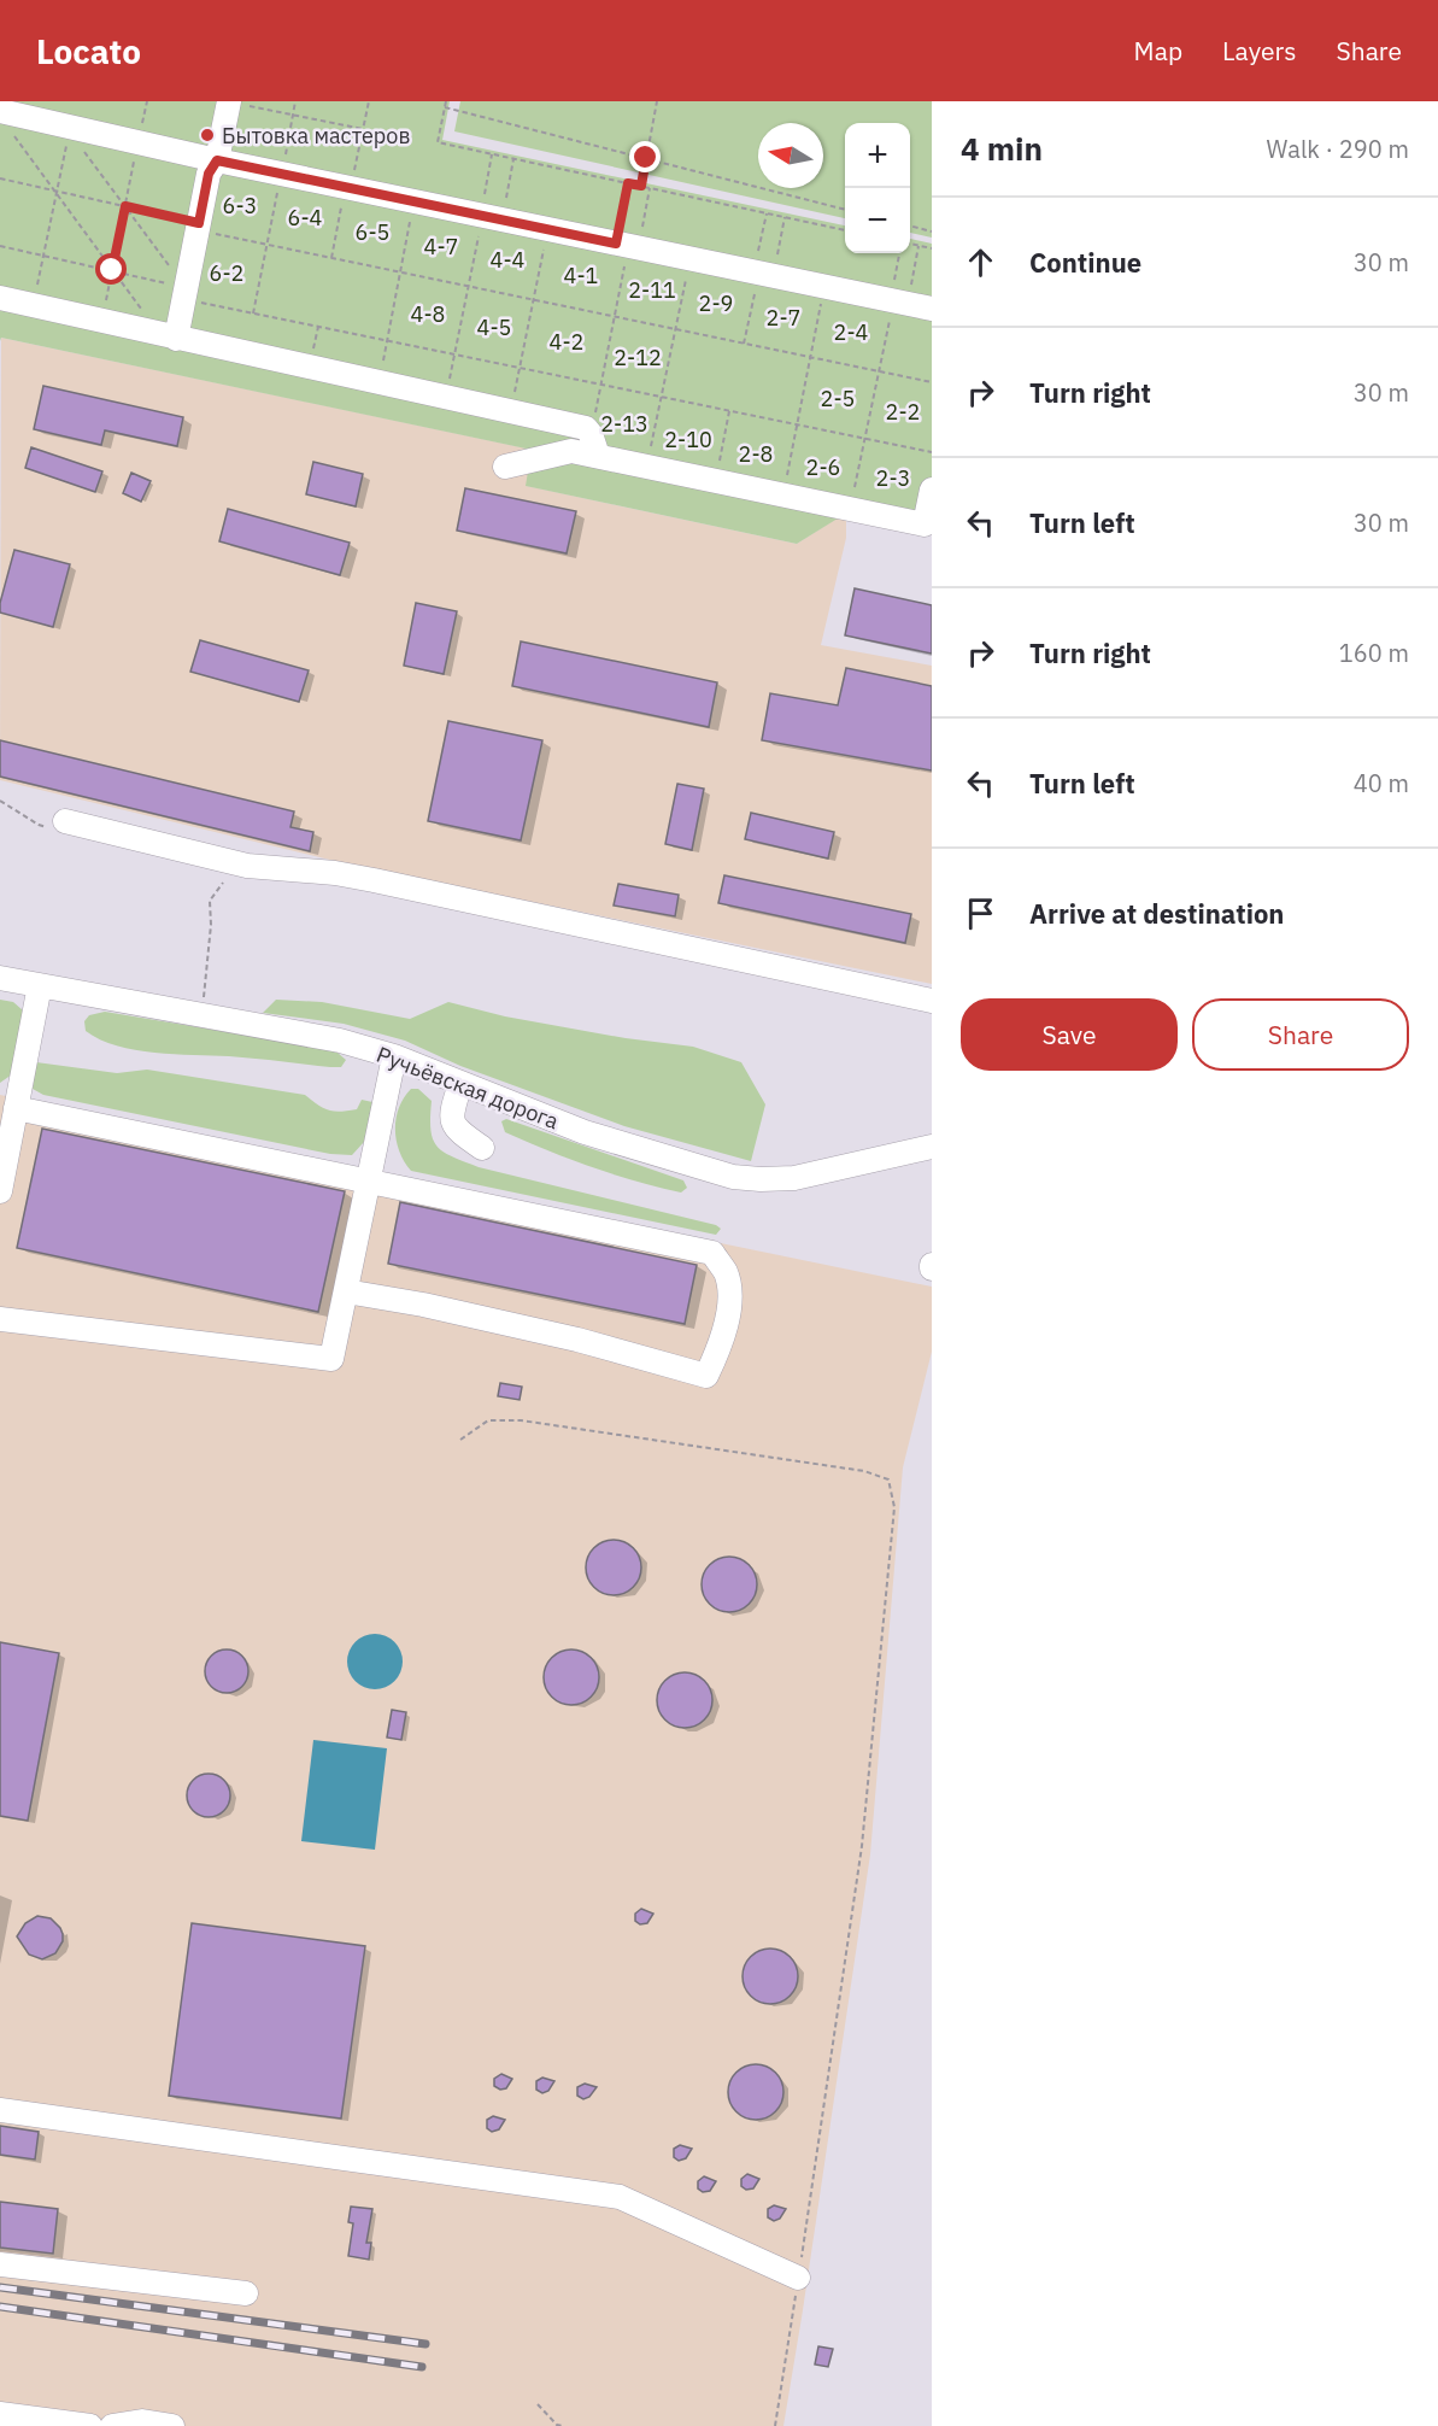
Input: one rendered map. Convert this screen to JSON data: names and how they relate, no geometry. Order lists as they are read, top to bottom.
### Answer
{
  "streets": {
    "street": ["Ручьёвская дорога"]
  },
  "parks": [
    "6-3",
    "6-4",
    "6-5",
    "4-7",
    "4-4",
    "6-2",
    "4-1",
    "2-11",
    "2-9",
    "4-8",
    "2-7",
    "4-5",
    "2-4",
    "4-2",
    "2-12",
    "2-5",
    "2-2",
    "2-13",
    "2-10",
    "2-8",
    "2-6",
    "2-3"
  ],
  "places": ["Бытовка мастеров"],
  "north": "left",
  "page": {
    "header": "Locato",
    "nav": ["Map", "Layers", "Share"],
    "heading": ["4 min", "Walk · 290 m"],
    "map_buttons": ["+", "−"],
    "list": [
      ["Continue", "30 m"],
      ["Turn right", "30 m"],
      ["Turn left", "30 m"],
      ["Turn right", "160 m"],
      ["Turn left", "40 m"],
      "Arrive at destination"
    ],
    "buttons": ["Save", "Share"]
  }
}
